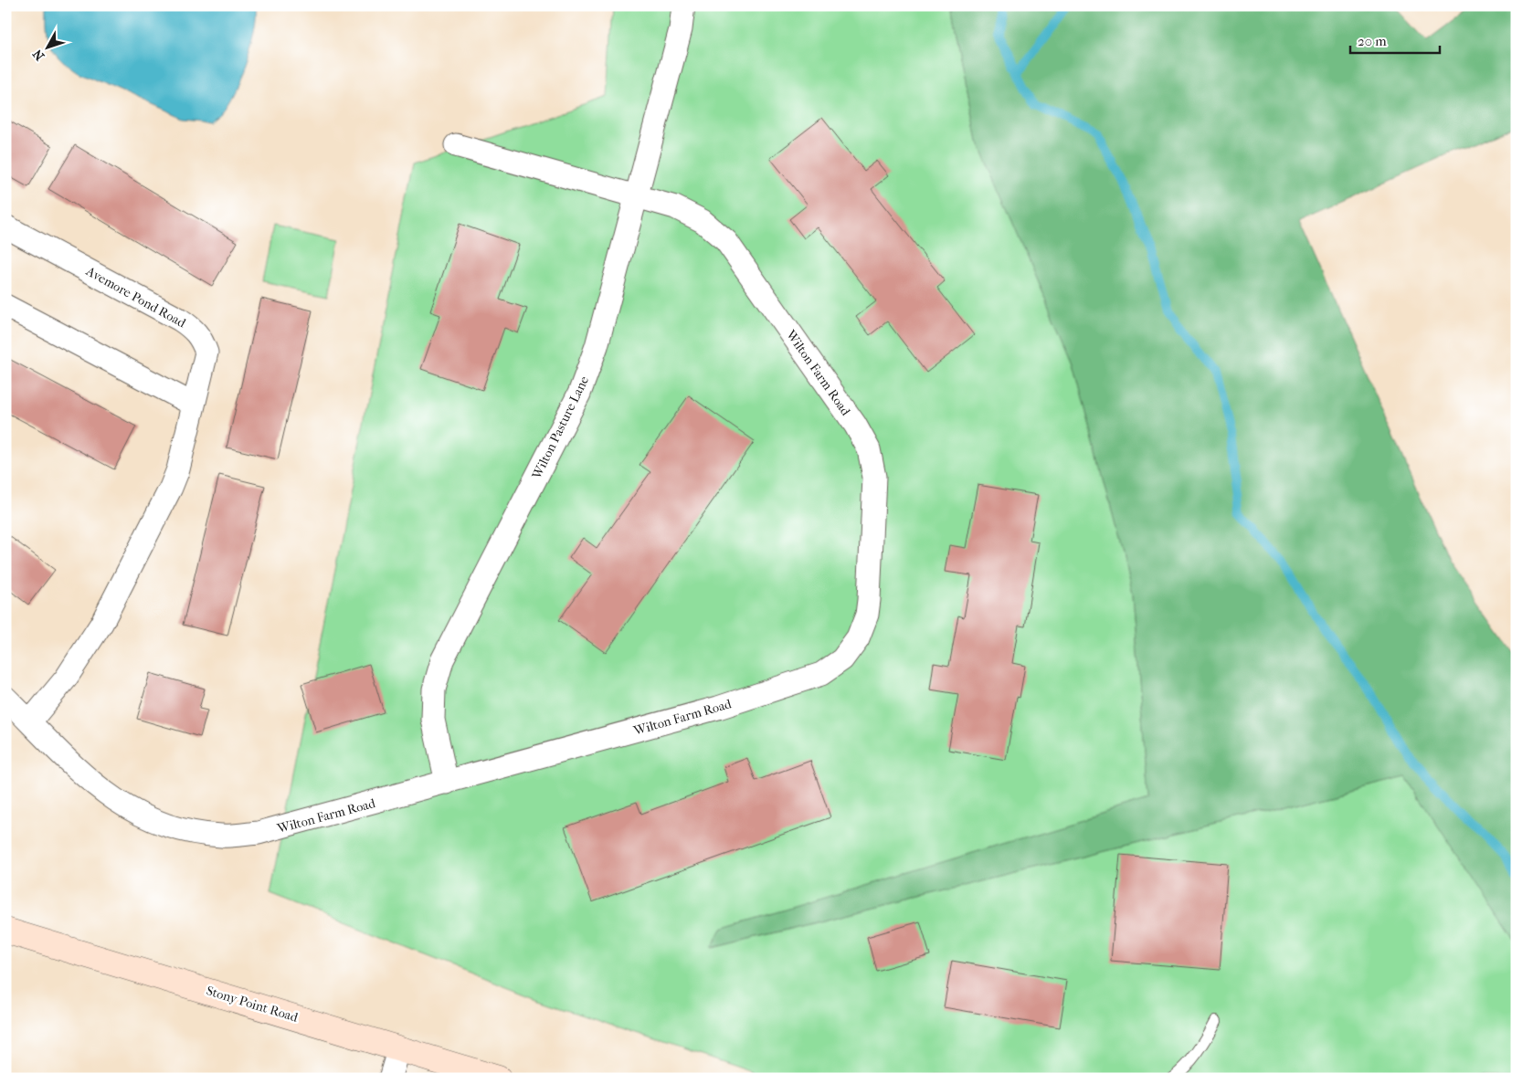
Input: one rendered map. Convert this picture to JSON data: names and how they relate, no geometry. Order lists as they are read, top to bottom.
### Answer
{
  "streets": {
    "main road": ["Stony Point Road"],
    "street": ["Avemore Pond Road", "Wilton Farm Road", "Wilton Pasture Lane"]
  },
  "crossings": [
    ["Avemore Pond Road", "Wilton Farm Road"],
    ["Wilton Farm Road", "Wilton Pasture Lane"]
  ],
  "scale_bar": "20 m",
  "north": "bottom left"
}
